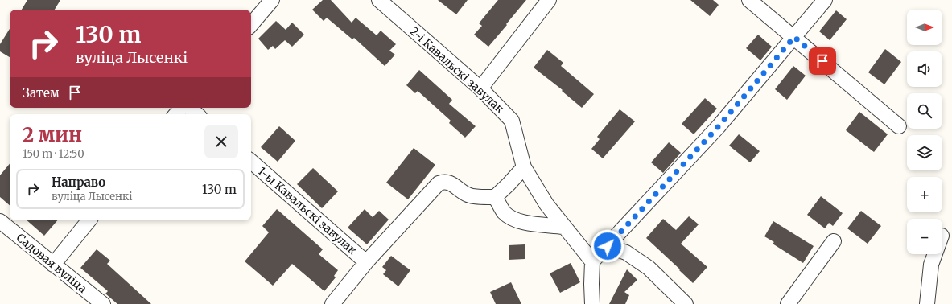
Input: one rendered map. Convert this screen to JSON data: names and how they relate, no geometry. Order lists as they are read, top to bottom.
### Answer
{
  "streets": {
    "street": ["2-і Кавальскі завулак", "1-ы Кавальскі завулак", "Садовая вуліца"]
  },
  "north": "right",
  "page": {
    "map_buttons": ["+", "−"],
    "turn": ["130 m", "вуліца Лысенкі"],
    "then": "Затем",
    "heading": ["2 мин", "150 m · 12:50"],
    "list": [
      {
        "name": "Направо",
        "note": "вуліца Лысенкі",
        "value": "130 m"
      }
    ]
  }
}
